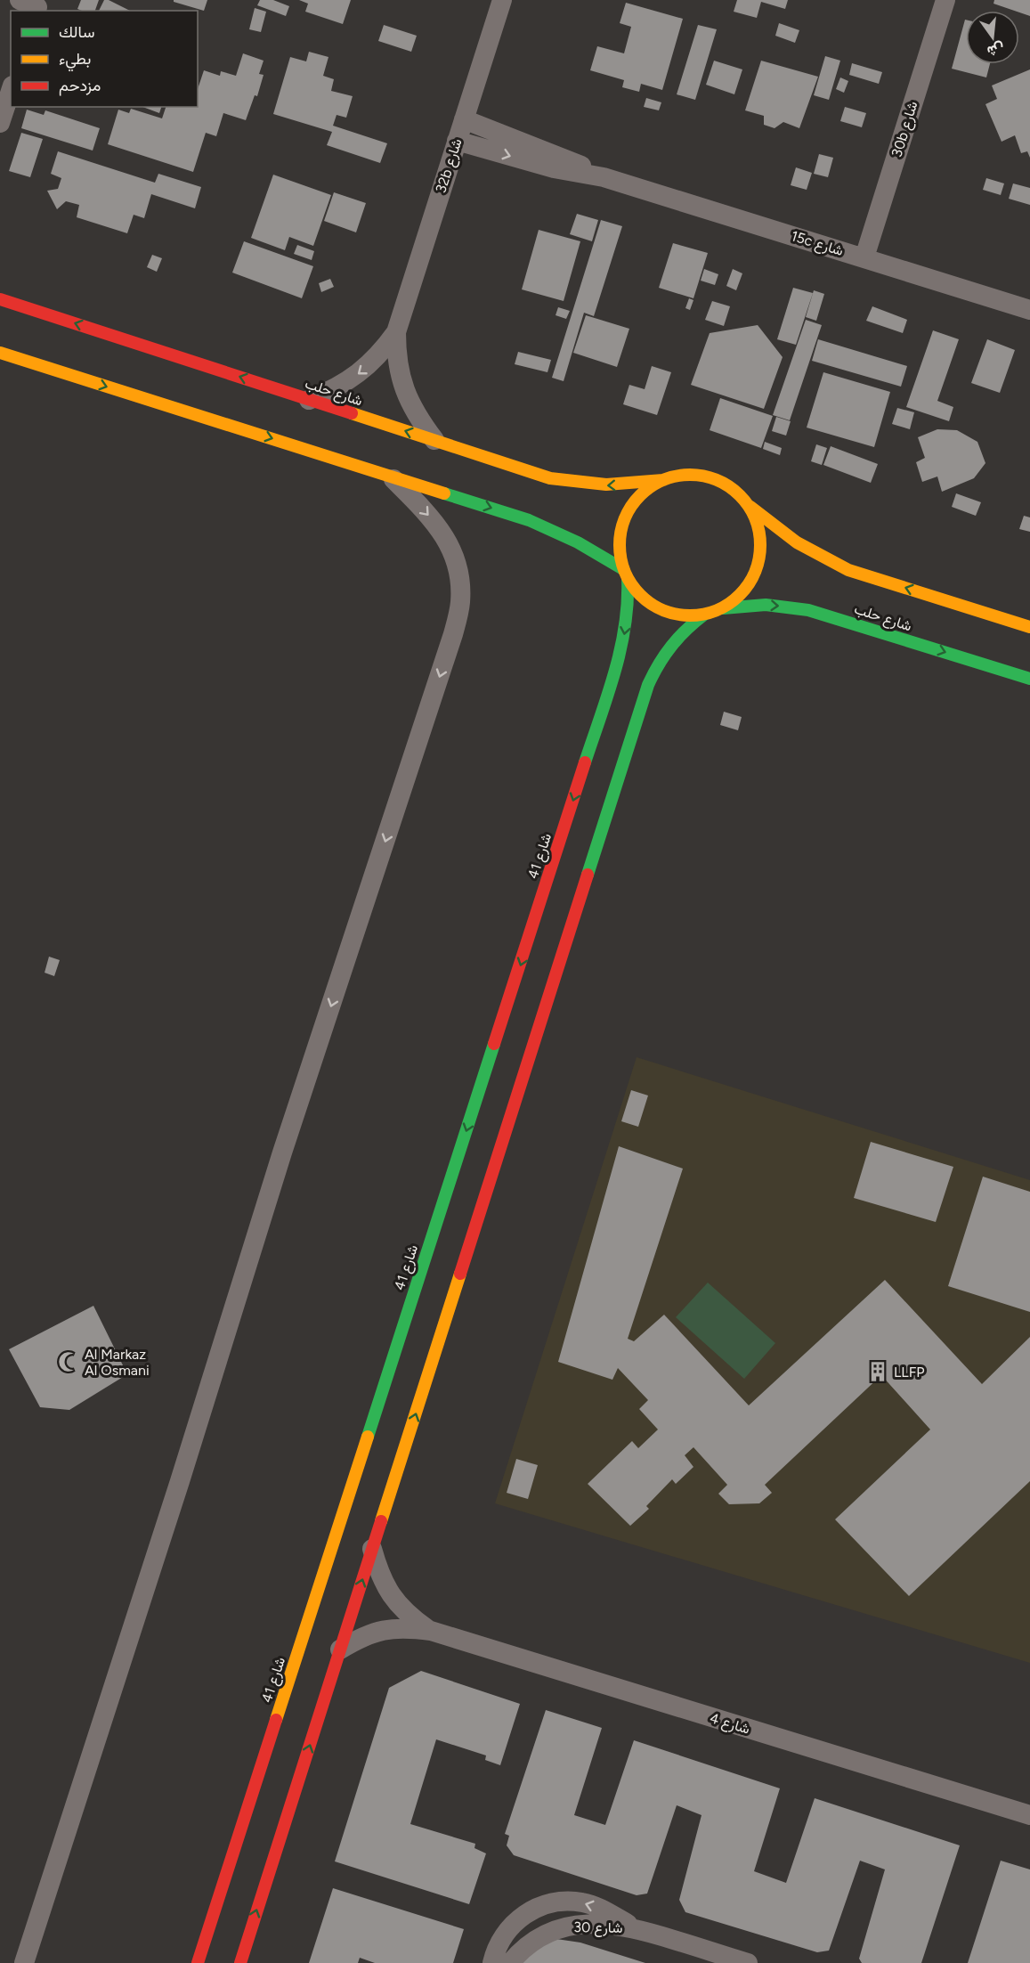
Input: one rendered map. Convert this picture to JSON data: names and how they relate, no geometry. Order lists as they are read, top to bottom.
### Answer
{
  "streets": {
    "street": [
      "30b شارع",
      "32b شارع",
      "15c شارع",
      "شارع حلب",
      "شارع 41",
      "شارع 4",
      "شارع 30"
    ]
  },
  "crossings": [
    ["30b شارع", "15c شارع"],
    ["32b شارع", "15c شارع"],
    ["32b شارع", "شارع حلب"],
    ["شارع حلب", "شارع 41"]
  ],
  "places": {
    "mosque": ["Al Markaz Al Osmani"],
    "building": ["LLFP"]
  },
  "legend": ["سالك", "بطيء", "مزدحم"],
  "north": "bottom"
}
